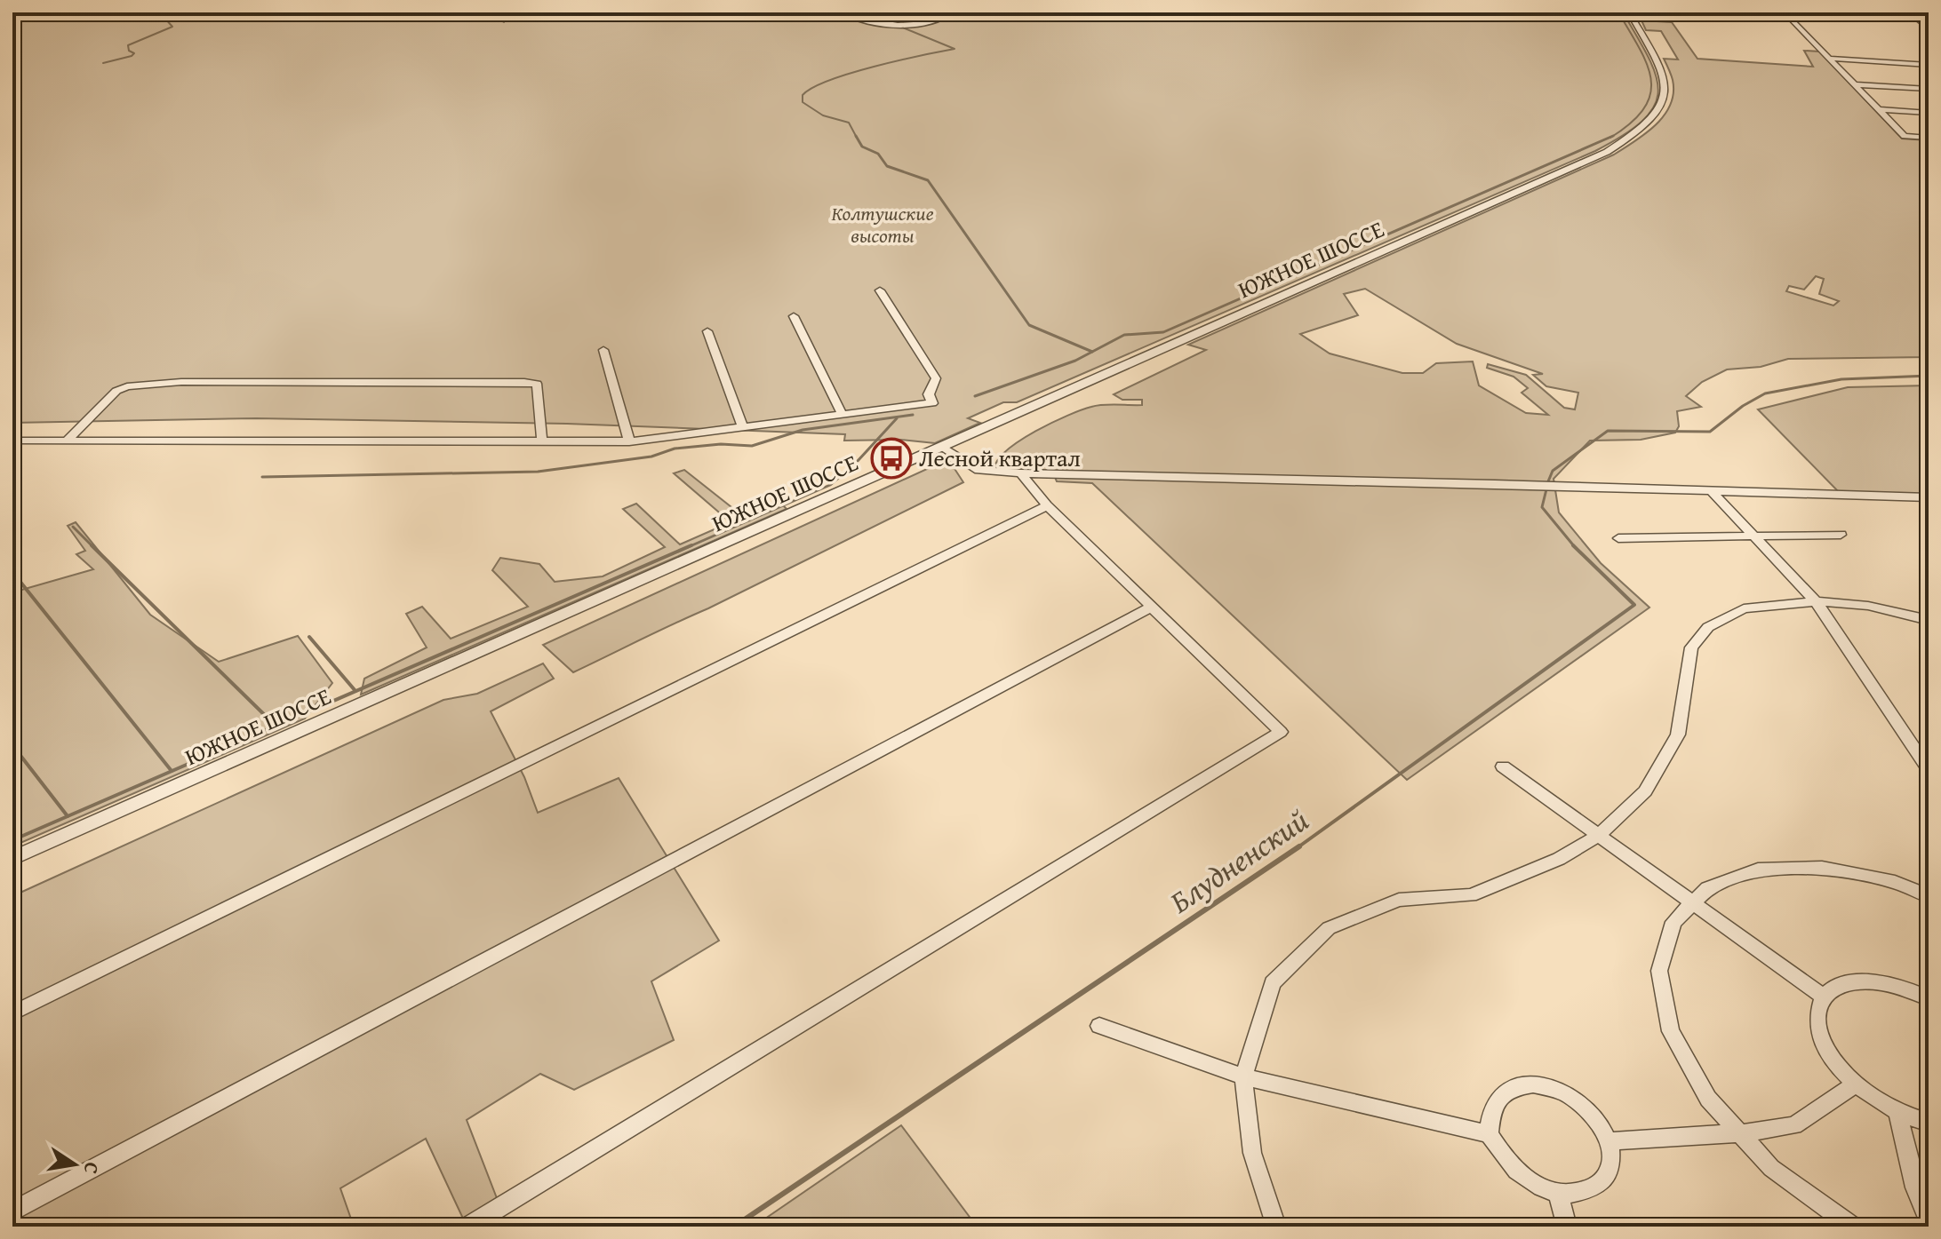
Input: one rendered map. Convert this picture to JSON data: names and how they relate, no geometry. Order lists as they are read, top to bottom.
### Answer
{
  "streets": {
    "street": ["ЮЖНОЕ ШОССЕ"]
  },
  "water": ["Блудненский"],
  "parks": ["Колтушские высоты"],
  "places": {
    "bus stop": ["Лесной квартал"]
  },
  "north": "right"
}
